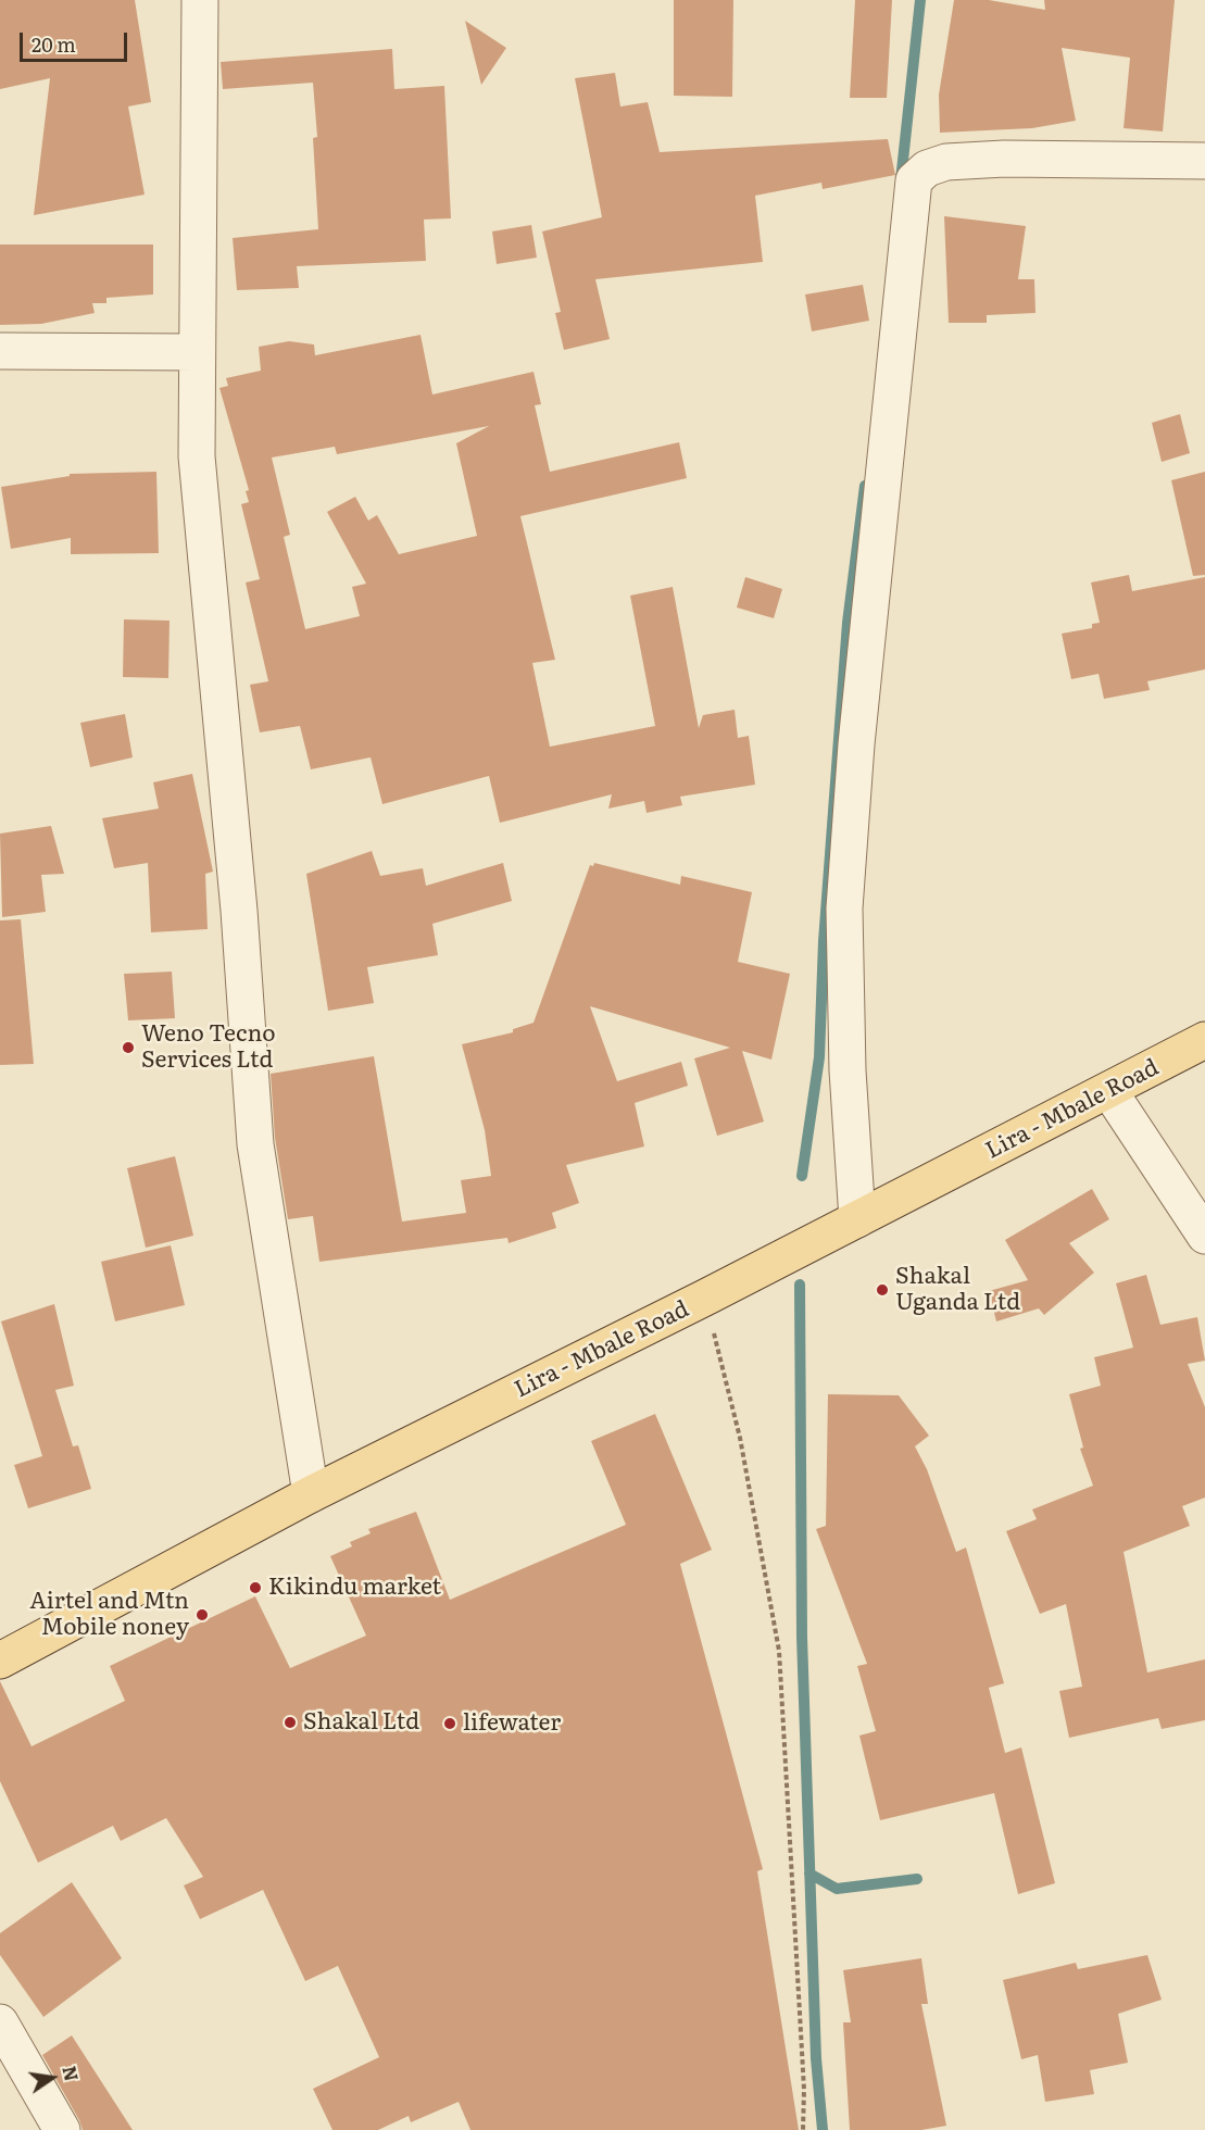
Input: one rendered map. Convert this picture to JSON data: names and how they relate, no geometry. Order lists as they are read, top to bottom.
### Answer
{
  "streets": {
    "main road": ["Lira - Mbale Road"]
  },
  "places": [
    "Weno Tecno Services Ltd",
    "Shakal Uganda Ltd",
    "Kikindu market",
    "Airtel and Mtn Mobile noney",
    "Shakal Ltd",
    "lifewater"
  ],
  "scale_bar": "20 m",
  "north": "right"
}
